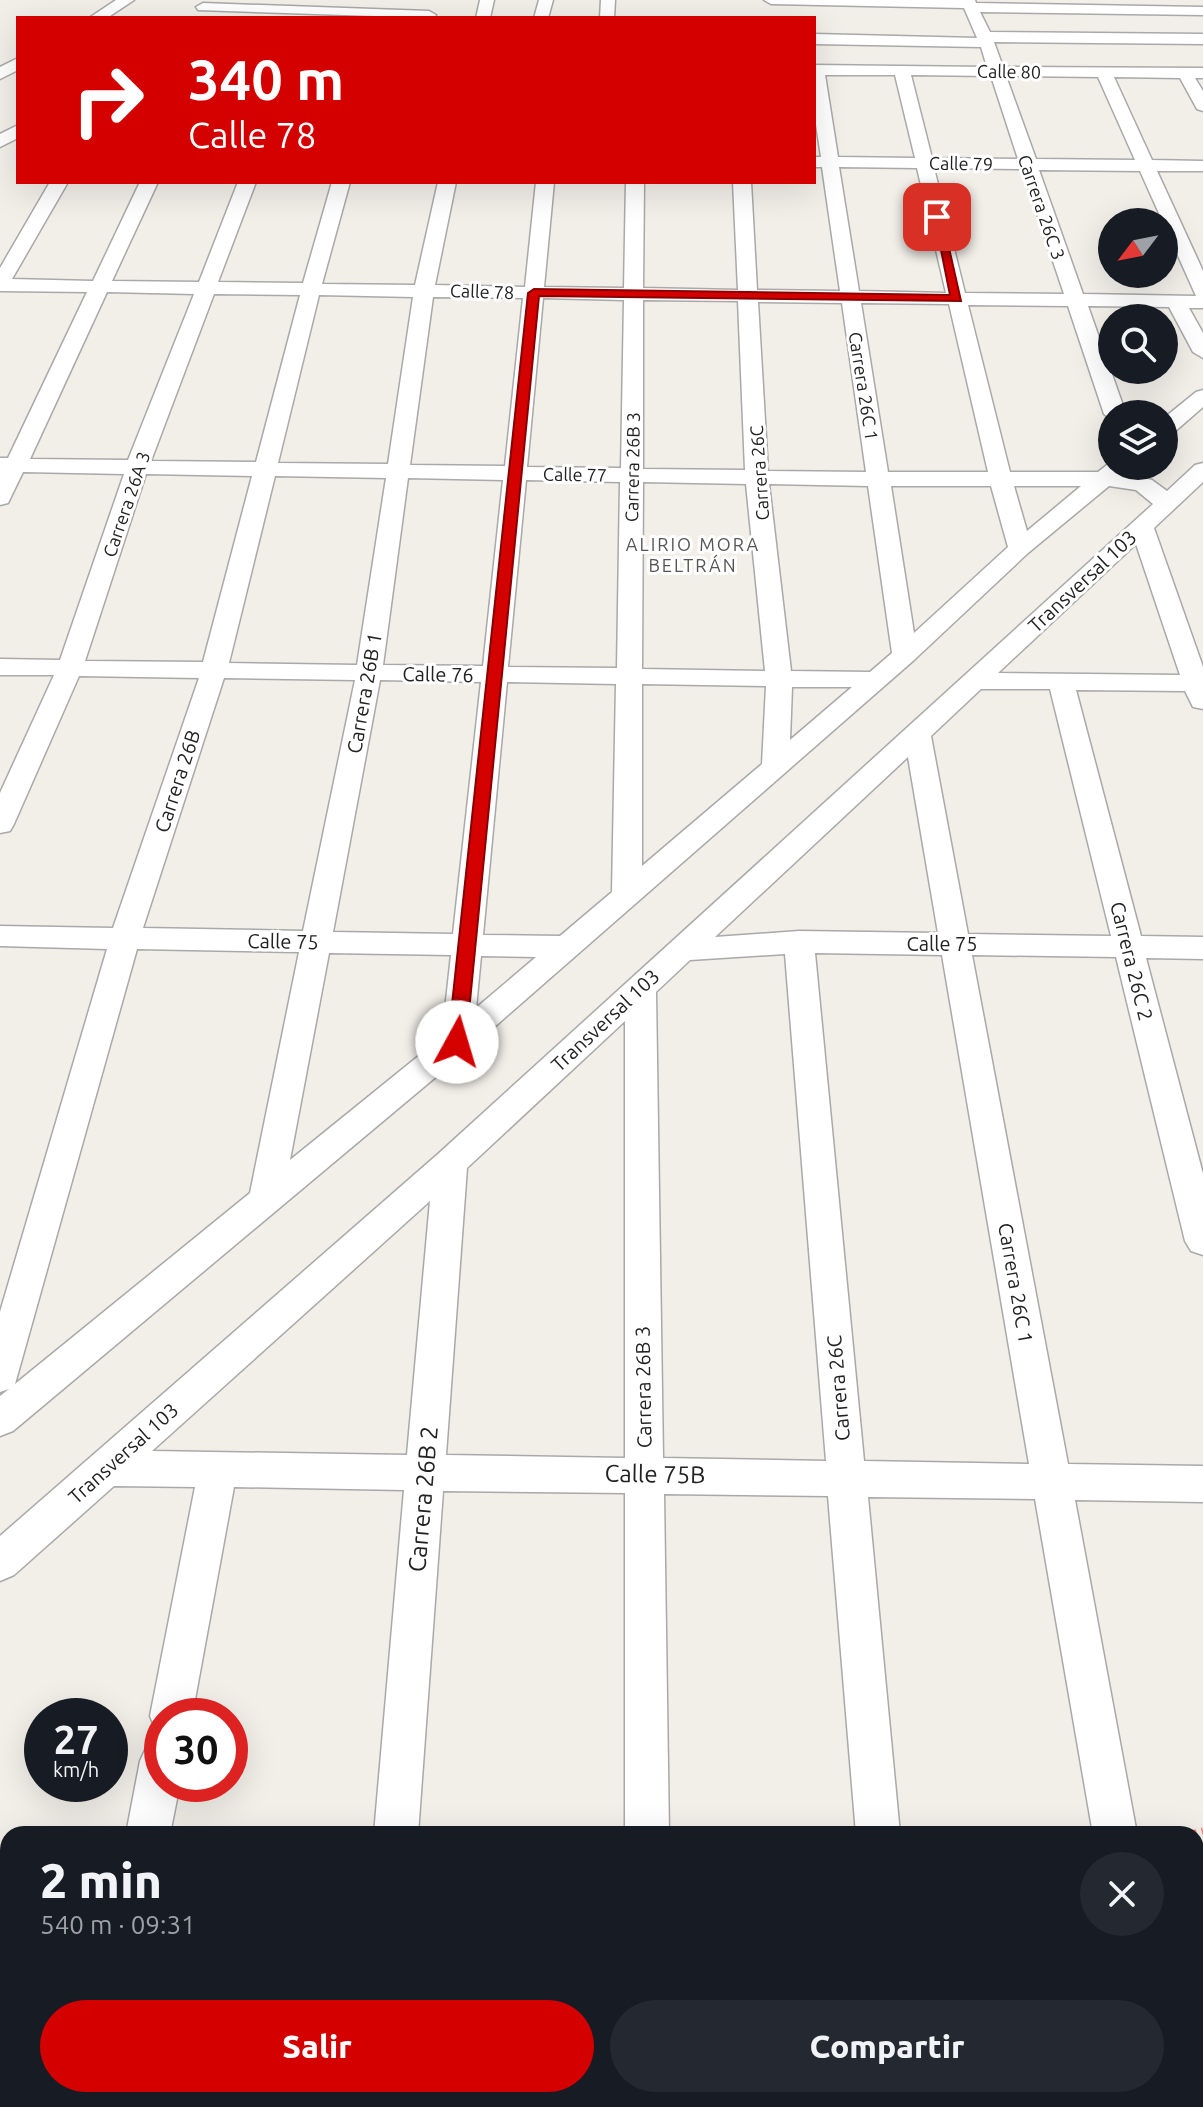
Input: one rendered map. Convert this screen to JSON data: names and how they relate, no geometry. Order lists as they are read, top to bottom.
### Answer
{
  "streets": {
    "street": [
      "Calle 80",
      "Calle 79",
      "Carrera 26C 3",
      "Calle 78",
      "Carrera 26C 1",
      "Carrera 26B 3",
      "Carrera 26C",
      "Calle 77",
      "Carrera 26A 3",
      "Transversal 103",
      "Calle 76",
      "Carrera 26B 1",
      "Carrera 26B",
      "Calle 75",
      "Carrera 26C 2",
      "Calle 75B",
      "Carrera 26B 2"
    ]
  },
  "crossings": [
    ["Calle 80", "Carrera 26C 3"],
    ["Calle 79", "Carrera 26C 3"],
    ["Calle 79", "Carrera 26C 1"],
    ["Carrera 26C 3", "Calle 78"],
    ["Calle 78", "Carrera 26C 1"],
    ["Calle 78", "Carrera 26B 3"],
    ["Calle 78", "Carrera 26C"],
    ["Calle 78", "Carrera 26A 3"],
    ["Calle 78", "Carrera 26B 1"],
    ["Calle 78", "Carrera 26B"],
    ["Carrera 26C 1", "Calle 77"],
    ["Carrera 26C 1", "Transversal 103"],
    ["Carrera 26C 1", "Calle 75"],
    ["Carrera 26C 1", "Calle 75B"],
    ["Carrera 26B 3", "Calle 77"],
    ["Carrera 26B 3", "Transversal 103"],
    ["Carrera 26B 3", "Calle 76"],
    ["Carrera 26B 3", "Calle 75B"],
    ["Carrera 26C", "Calle 77"],
    ["Carrera 26C", "Calle 76"],
    ["Carrera 26C", "Calle 75"],
    ["Carrera 26C", "Calle 75B"],
    ["Calle 77", "Carrera 26A 3"],
    ["Calle 77", "Transversal 103"],
    ["Calle 77", "Carrera 26B 1"],
    ["Calle 77", "Carrera 26B"],
    ["Carrera 26A 3", "Calle 76"],
    ["Transversal 103", "Calle 75"],
    ["Transversal 103", "Calle 75B"],
    ["Transversal 103", "Carrera 26B 2"],
    ["Calle 76", "Carrera 26B 1"],
    ["Calle 76", "Carrera 26B"],
    ["Carrera 26B 1", "Calle 75"],
    ["Carrera 26B", "Calle 75"],
    ["Calle 75", "Carrera 26C 2"],
    ["Calle 75B", "Carrera 26B 2"]
  ],
  "districts": ["ALIRIO MORA BELTRÁN"],
  "north": "bottom left",
  "page": {
    "turn": ["340 m", "Calle 78"],
    "speed": "27 km/h",
    "limit": "30",
    "heading": ["2 min", "540 m · 09:31"],
    "buttons": ["Salir", "Compartir"]
  }
}
